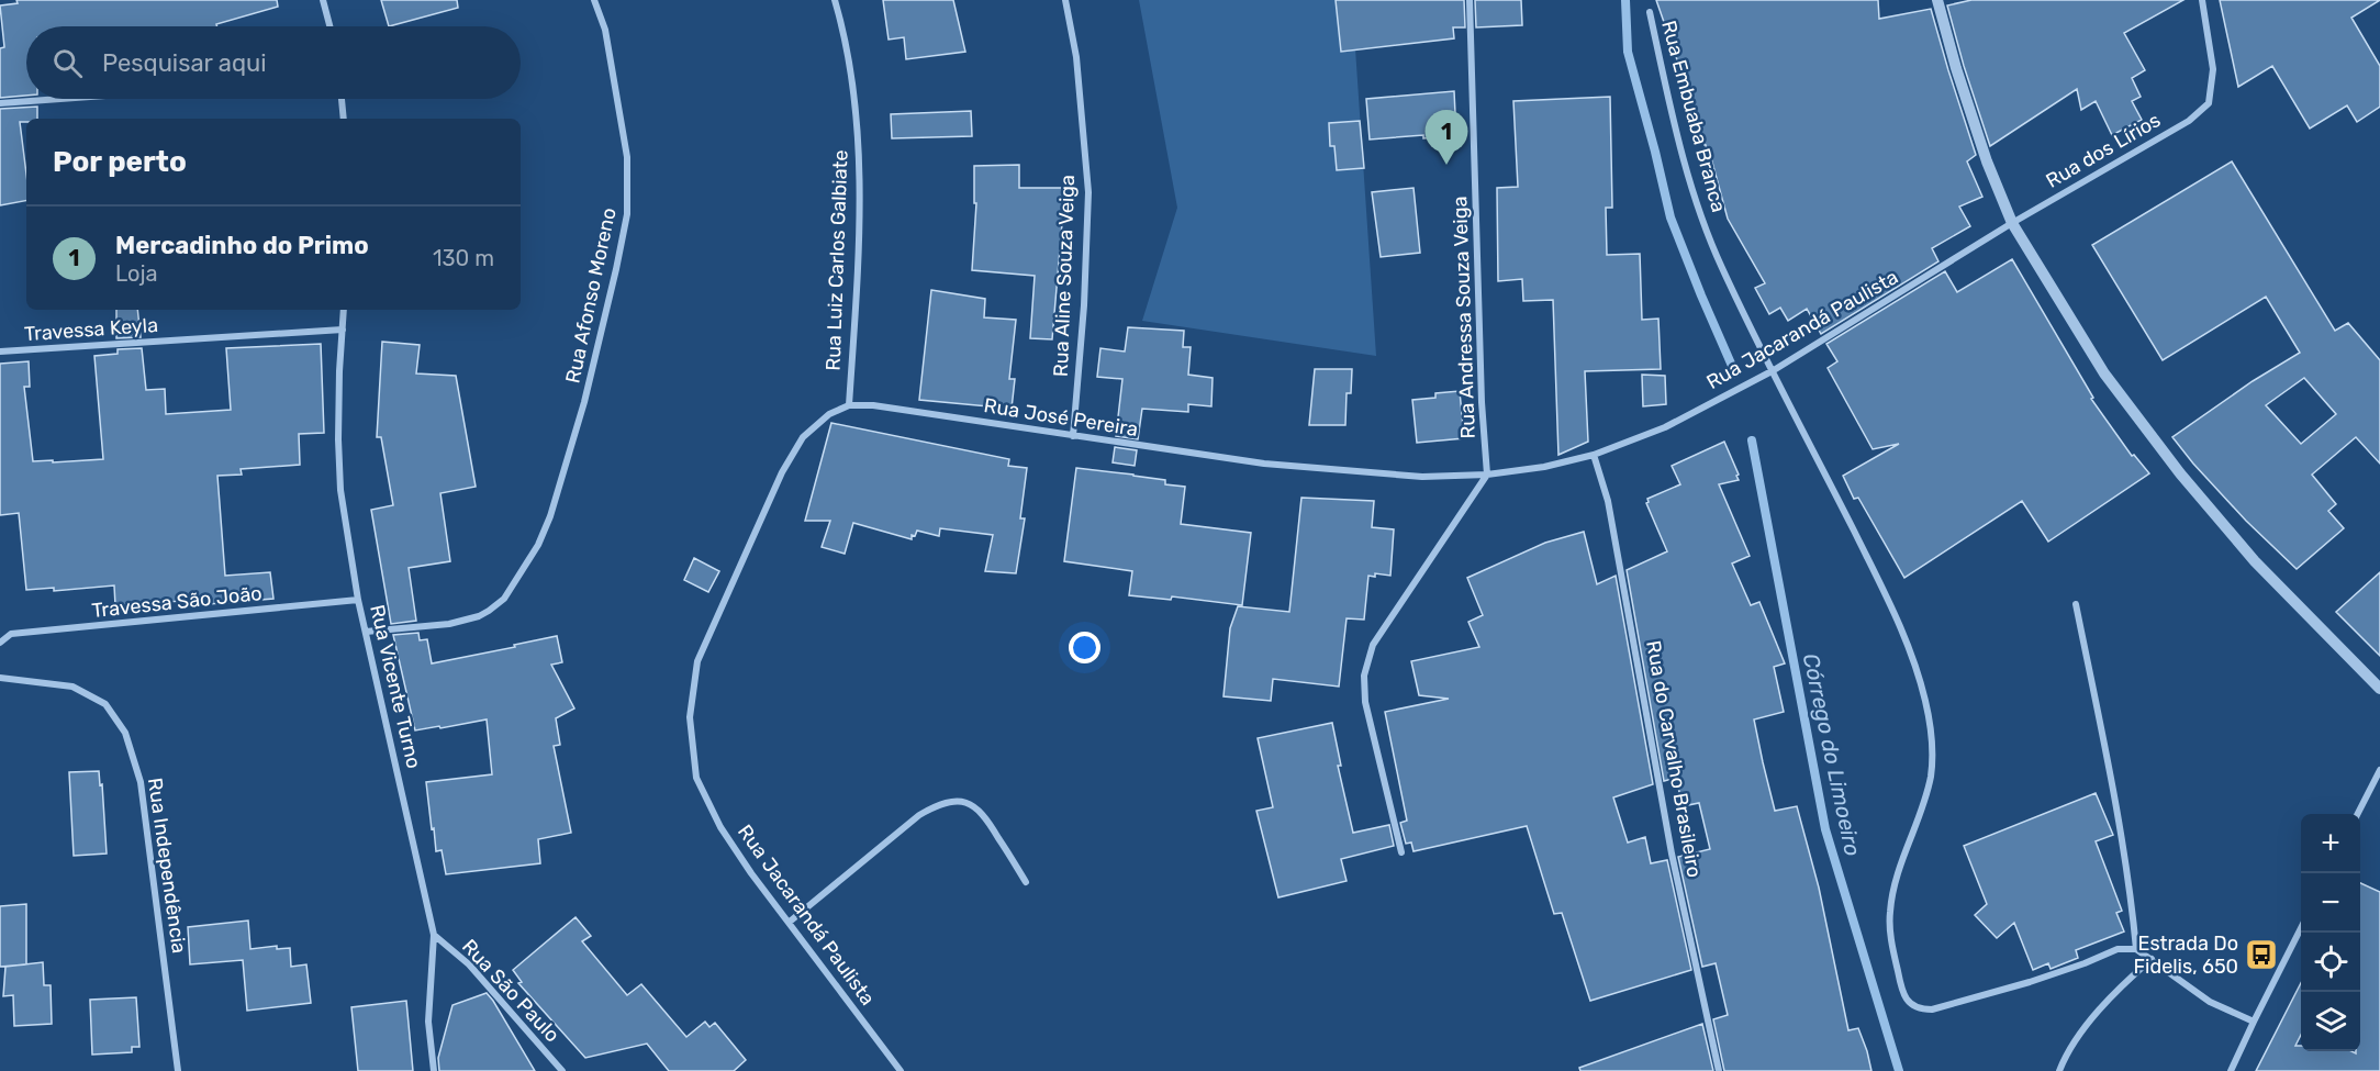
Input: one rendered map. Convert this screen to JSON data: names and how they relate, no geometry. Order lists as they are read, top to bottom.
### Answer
{
  "streets": {
    "street": [
      "Rua Embuaba Branca",
      "Rua dos Lírios",
      "Rua Luiz Carlos Galbiate",
      "Rua Aline Souza Veiga",
      "Rua Afonso Moreno",
      "Rua Andressa Souza Veiga",
      "Travessa Keyla",
      "Rua Jacarandá Paulista",
      "Rua José Pereira",
      "Travessa São João",
      "Rua Vicente Turno",
      "Rua do Carvalho Brasileiro",
      "Rua Independência",
      "Rua São Paulo"
    ]
  },
  "crossings": [
    ["Rua Embuaba Branca", "Rua Jacarandá Paulista"],
    ["Rua dos Lírios", "Rua Jacarandá Paulista"],
    ["Rua Luiz Carlos Galbiate", "Rua Jacarandá Paulista"],
    ["Rua Luiz Carlos Galbiate", "Rua José Pereira"],
    ["Rua Aline Souza Veiga", "Rua José Pereira"],
    ["Rua Afonso Moreno", "Rua Vicente Turno"],
    ["Rua Andressa Souza Veiga", "Rua Jacarandá Paulista"],
    ["Rua Andressa Souza Veiga", "Rua José Pereira"],
    ["Travessa Keyla", "Rua Vicente Turno"],
    ["Rua Jacarandá Paulista", "Rua José Pereira"],
    ["Rua Jacarandá Paulista", "Rua do Carvalho Brasileiro"],
    ["Travessa São João", "Rua Vicente Turno"],
    ["Rua Vicente Turno", "Rua São Paulo"]
  ],
  "water": ["Córrego do Limoeiro"],
  "places": {
    "bus stop": ["Estrada Do Fidelis, 650"]
  },
  "page": {
    "search": "Pesquisar aqui",
    "pins": "1",
    "heading": "Por perto",
    "list": [
      {
        "mark": "1",
        "name": "Mercadinho do Primo",
        "note": "Loja",
        "value": "130 m"
      }
    ],
    "map_buttons": ["+", "−"]
  }
}
